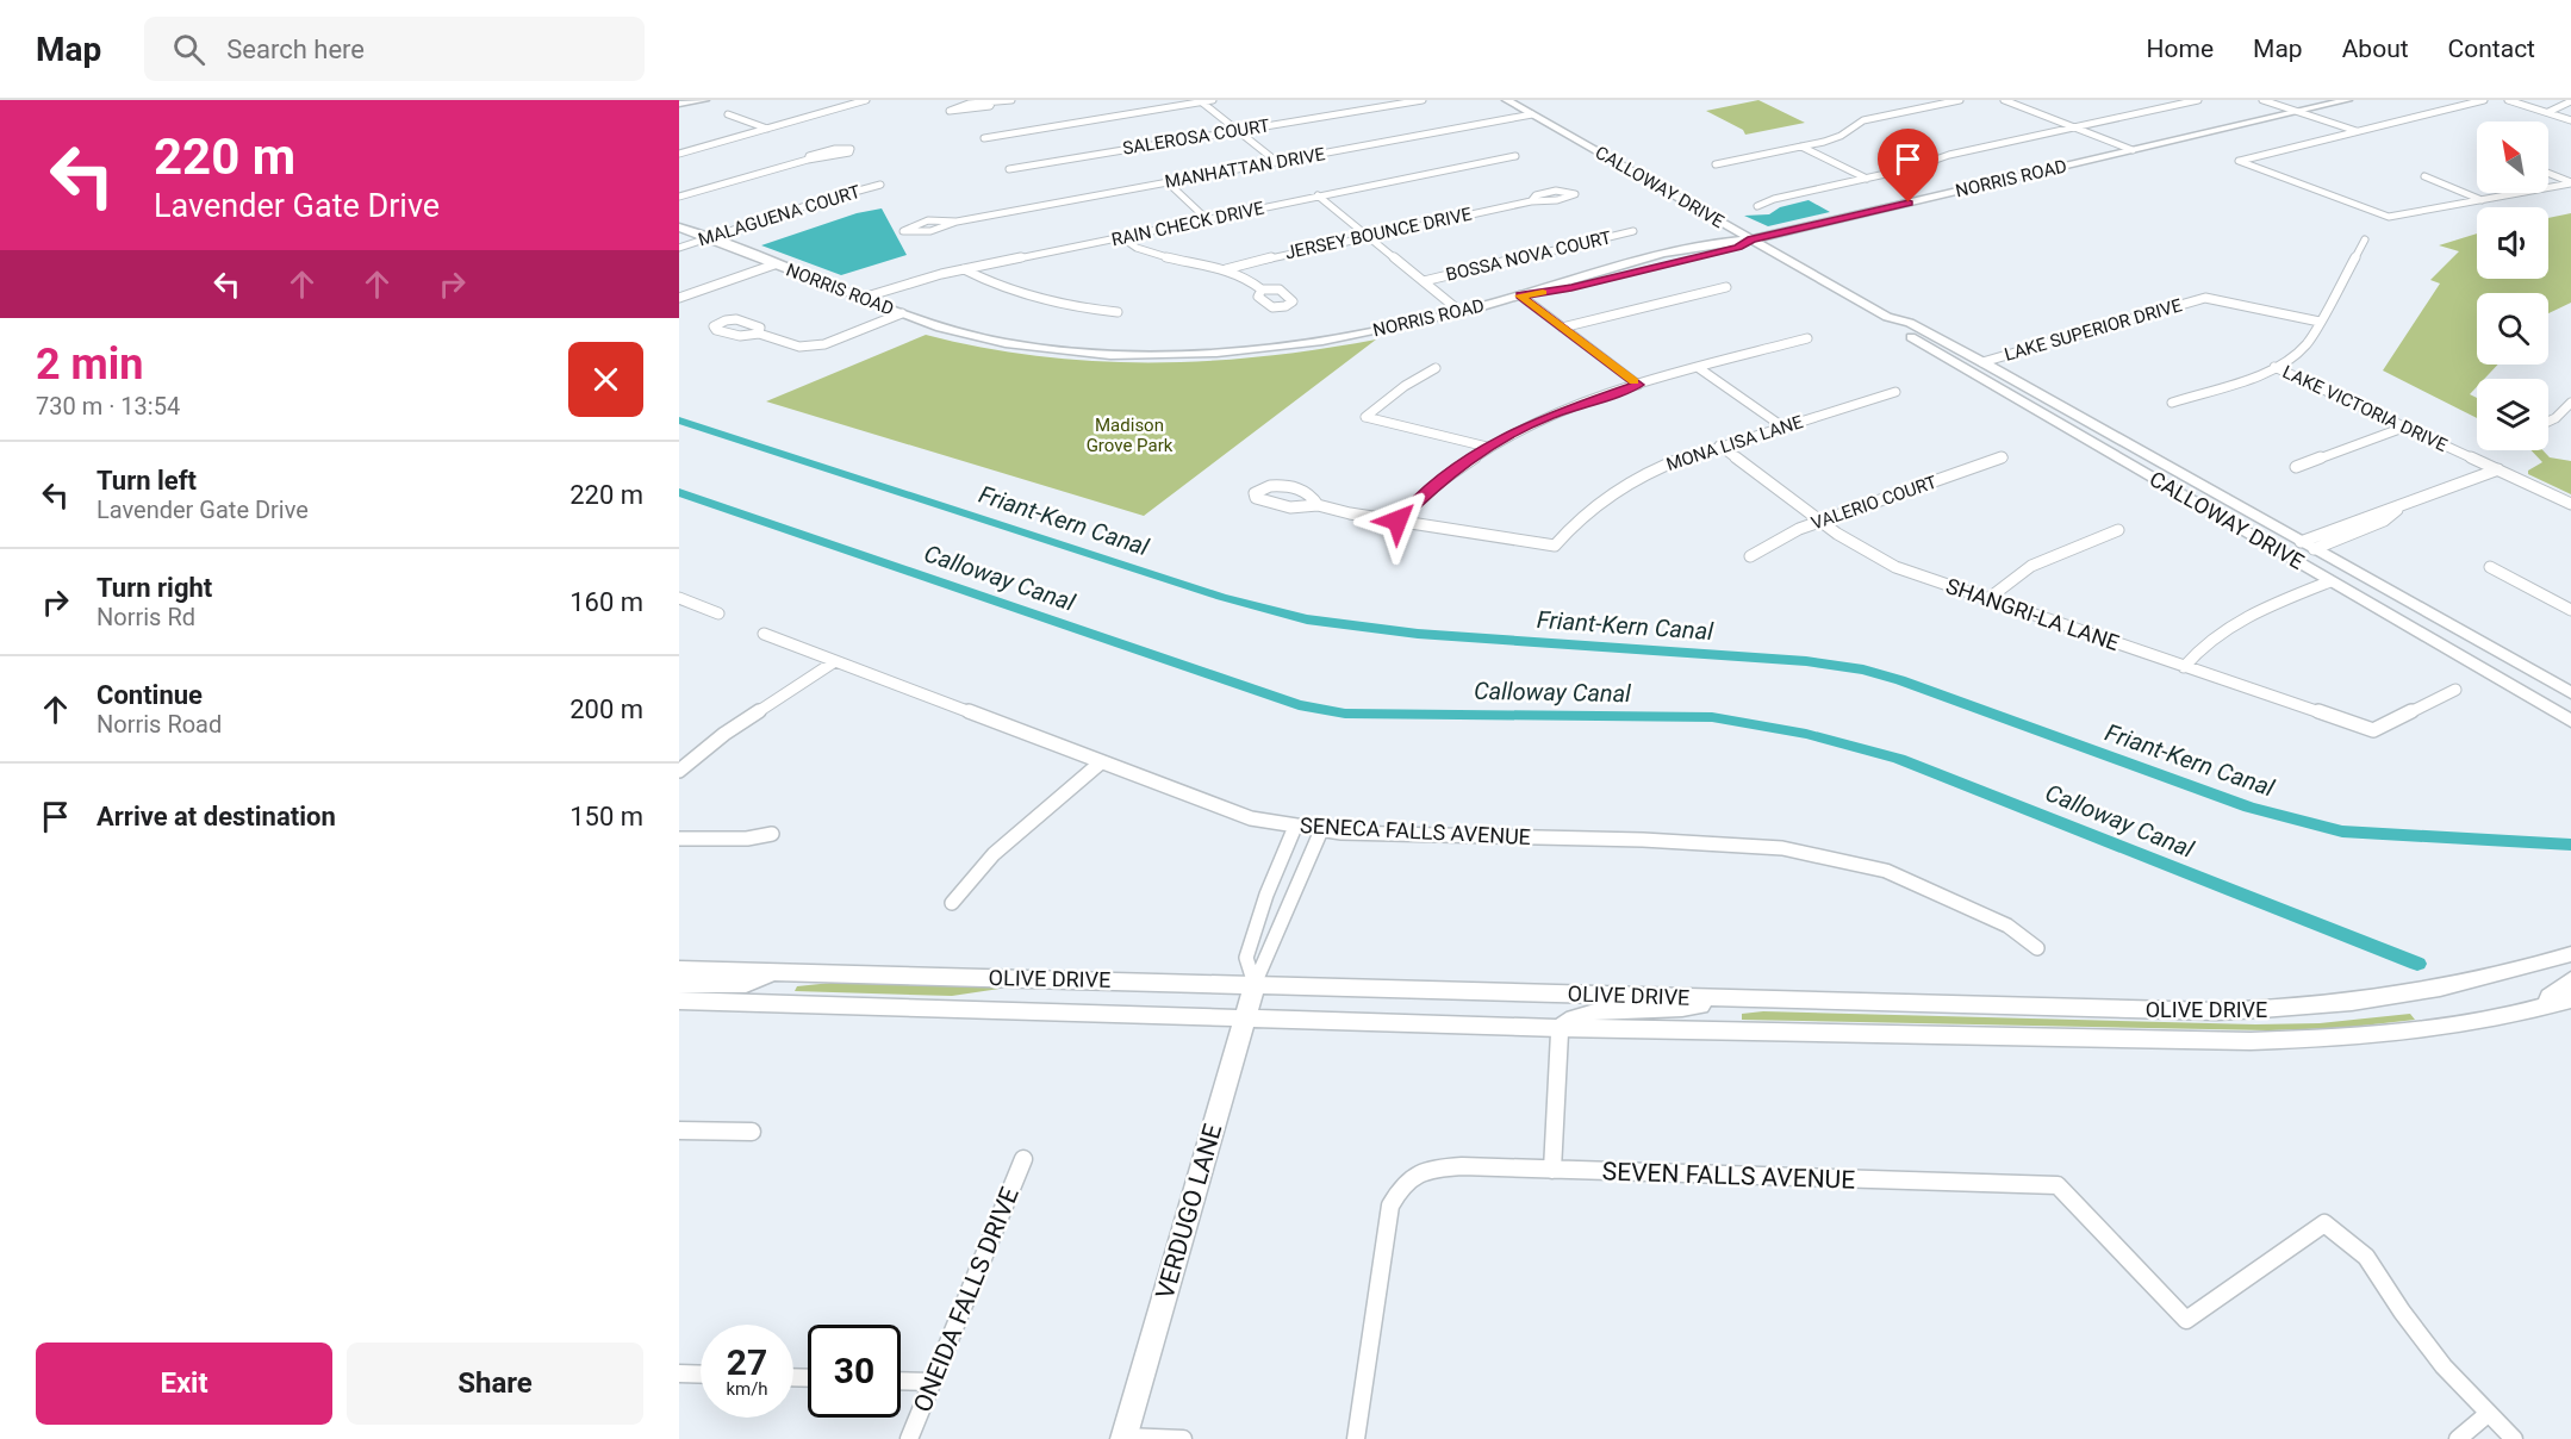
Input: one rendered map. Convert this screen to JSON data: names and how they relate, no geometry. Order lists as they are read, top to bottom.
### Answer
{
  "streets": {
    "main road": [
      "NORRIS ROAD",
      "CALLOWAY DRIVE",
      "OLIVE DRIVE",
      "VERDUGO LANE"
    ],
    "street": [
      "SALEROSA COURT",
      "MANHATTAN DRIVE",
      "MALAGUENA COURT",
      "RAIN CHECK DRIVE",
      "JERSEY BOUNCE DRIVE",
      "BOSSA NOVA COURT",
      "LAKE SUPERIOR DRIVE",
      "LAKE VICTORIA DRIVE",
      "MONA LISA LANE",
      "VALERIO COURT",
      "SHANGRI-LA LANE",
      "SENECA FALLS AVENUE",
      "SEVEN FALLS AVENUE",
      "ONEIDA FALLS DRIVE"
    ]
  },
  "crossings": [
    ["MANHATTAN DRIVE", "CALLOWAY DRIVE"],
    ["NORRIS ROAD", "CALLOWAY DRIVE"],
    ["NORRIS ROAD", "MALAGUENA COURT"],
    ["NORRIS ROAD", "RAIN CHECK DRIVE"],
    ["CALLOWAY DRIVE", "LAKE SUPERIOR DRIVE"],
    ["MONA LISA LANE", "SHANGRI-LA LANE"],
    ["VALERIO COURT", "SHANGRI-LA LANE"],
    ["OLIVE DRIVE", "VERDUGO LANE"]
  ],
  "water": ["Friant-Kern Canal", "Calloway Canal"],
  "parks": ["Madison Grove Park"],
  "north": "top left",
  "page": {
    "header": "Map",
    "search": "Search here",
    "nav": [
      "Home",
      "Map",
      "About",
      "Contact"
    ],
    "turn": ["220 m", "Lavender Gate Drive"],
    "heading": ["2 min", "730 m · 13:54"],
    "list": [
      {
        "name": "Turn left",
        "note": "Lavender Gate Drive",
        "value": "220 m"
      },
      {
        "name": "Turn right",
        "note": "Norris Rd",
        "value": "160 m"
      },
      {
        "name": "Continue",
        "note": "Norris Road",
        "value": "200 m"
      },
      {
        "name": "Arrive at destination",
        "value": "150 m"
      }
    ],
    "speed": "27 km/h",
    "limit": "30",
    "buttons": ["Exit", "Share"]
  }
}
